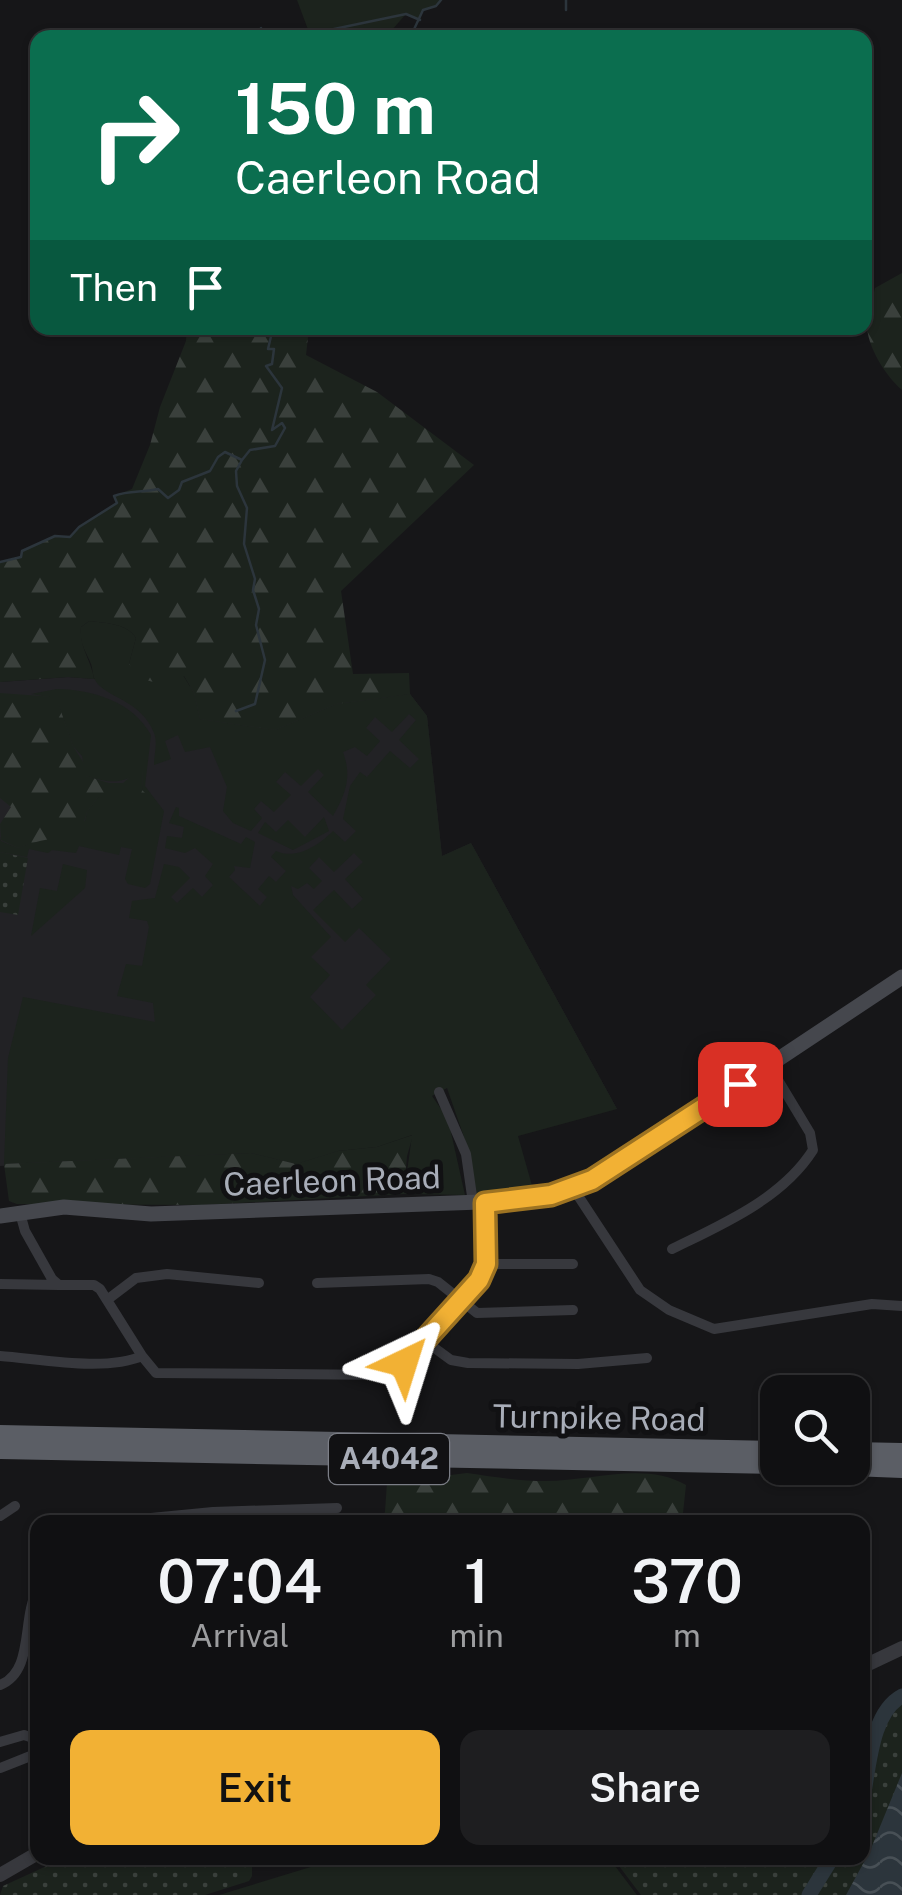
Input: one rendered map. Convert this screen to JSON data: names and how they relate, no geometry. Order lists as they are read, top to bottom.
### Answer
{
  "streets": {
    "highway": ["Turnpike Road", "A4042"],
    "main road": ["Caerleon Road"]
  },
  "page": {
    "turn": ["150 m", "Caerleon Road"],
    "then": "Then",
    "eta": [
      "07:04",
      "Arrival",
      "1",
      "min",
      "370",
      "m"
    ],
    "buttons": ["Exit", "Share"]
  }
}
